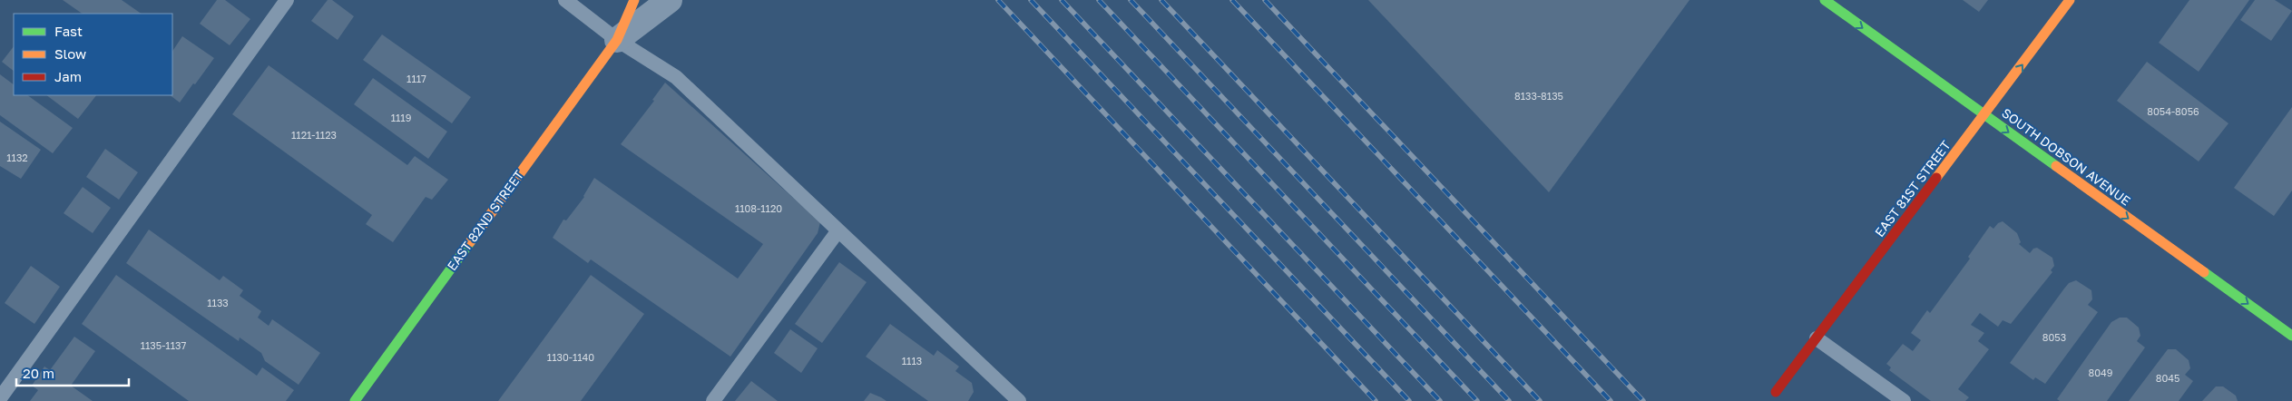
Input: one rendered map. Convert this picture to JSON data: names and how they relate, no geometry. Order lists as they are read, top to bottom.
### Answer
{
  "streets": {
    "street": ["SOUTH DOBSON AVENUE", "EAST 81ST STREET", "EAST 82ND STREET"]
  },
  "crossings": [
    ["SOUTH DOBSON AVENUE", "EAST 81ST STREET"]
  ],
  "one_way": ["SOUTH DOBSON AVENUE"],
  "house_numbers": [
    "1117",
    "8133-8135",
    "8054-8056",
    "1119",
    "1121-1123",
    "1132",
    "1108-1120",
    "1133",
    "8053",
    "1135-1137",
    "1130-1140",
    "1113",
    "8049",
    "8045"
  ],
  "legend": ["Fast", "Slow", "Jam"],
  "scale_bar": "20 m"
}
